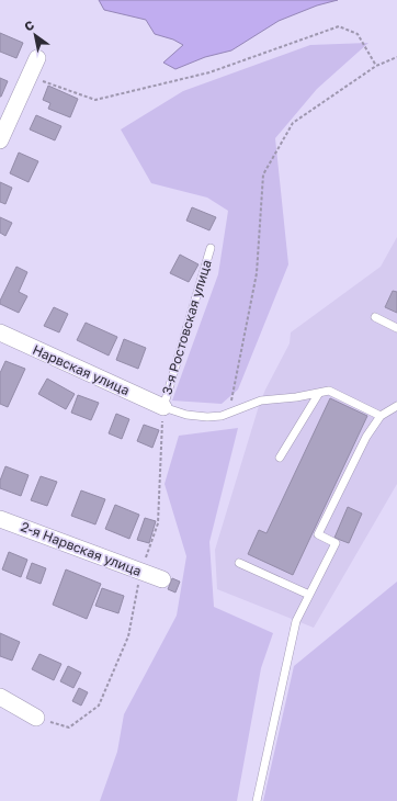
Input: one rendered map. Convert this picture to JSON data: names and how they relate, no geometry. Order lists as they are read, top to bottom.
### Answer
{
  "streets": {
    "street": ["Нарвская улица", "2-я Нарвская улица"],
    "lane": ["3-я Ростовская улица"]
  },
  "crossings": [
    ["3-я Ростовская улица", "Нарвская улица"]
  ],
  "north": "top left"
}
